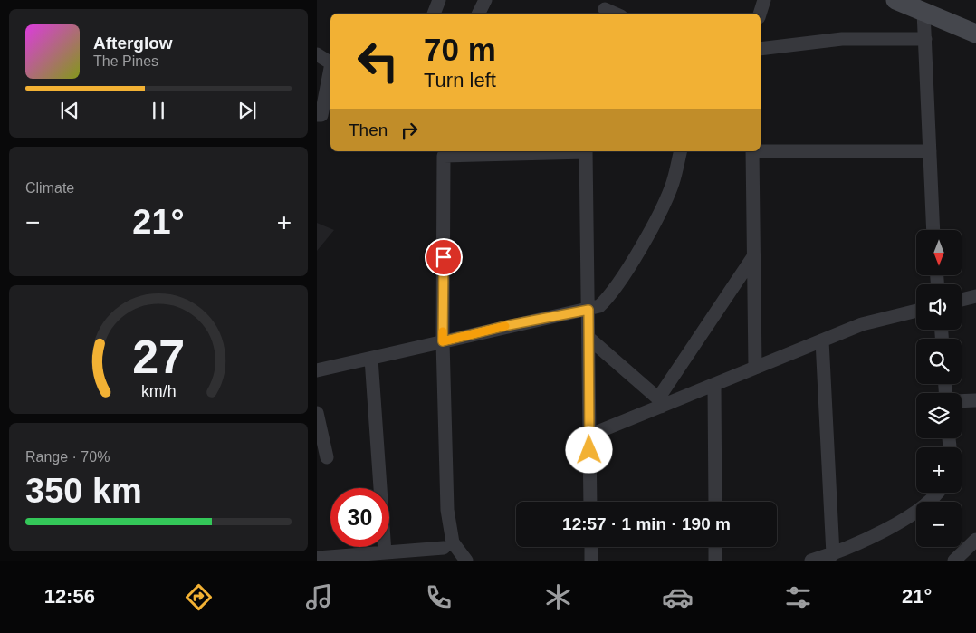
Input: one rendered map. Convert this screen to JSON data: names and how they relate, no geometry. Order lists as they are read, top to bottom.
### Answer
{
  "north": "bottom",
  "page": {
    "turn": ["70 m", "Turn left"],
    "song": ["Afterglow", "The Pines"],
    "then": "Then",
    "tile": [
      "Climate",
      ["Range · 70%", "350 km"]
    ],
    "heat": ["−", "21°", "+"],
    "map_buttons": ["+", "−"],
    "limit": "30",
    "trip": "12:57 · 1 min · 190 m",
    "tabs": ["12:56", "21°"],
    "gauge": ["27", "km/h"]
  }
}
